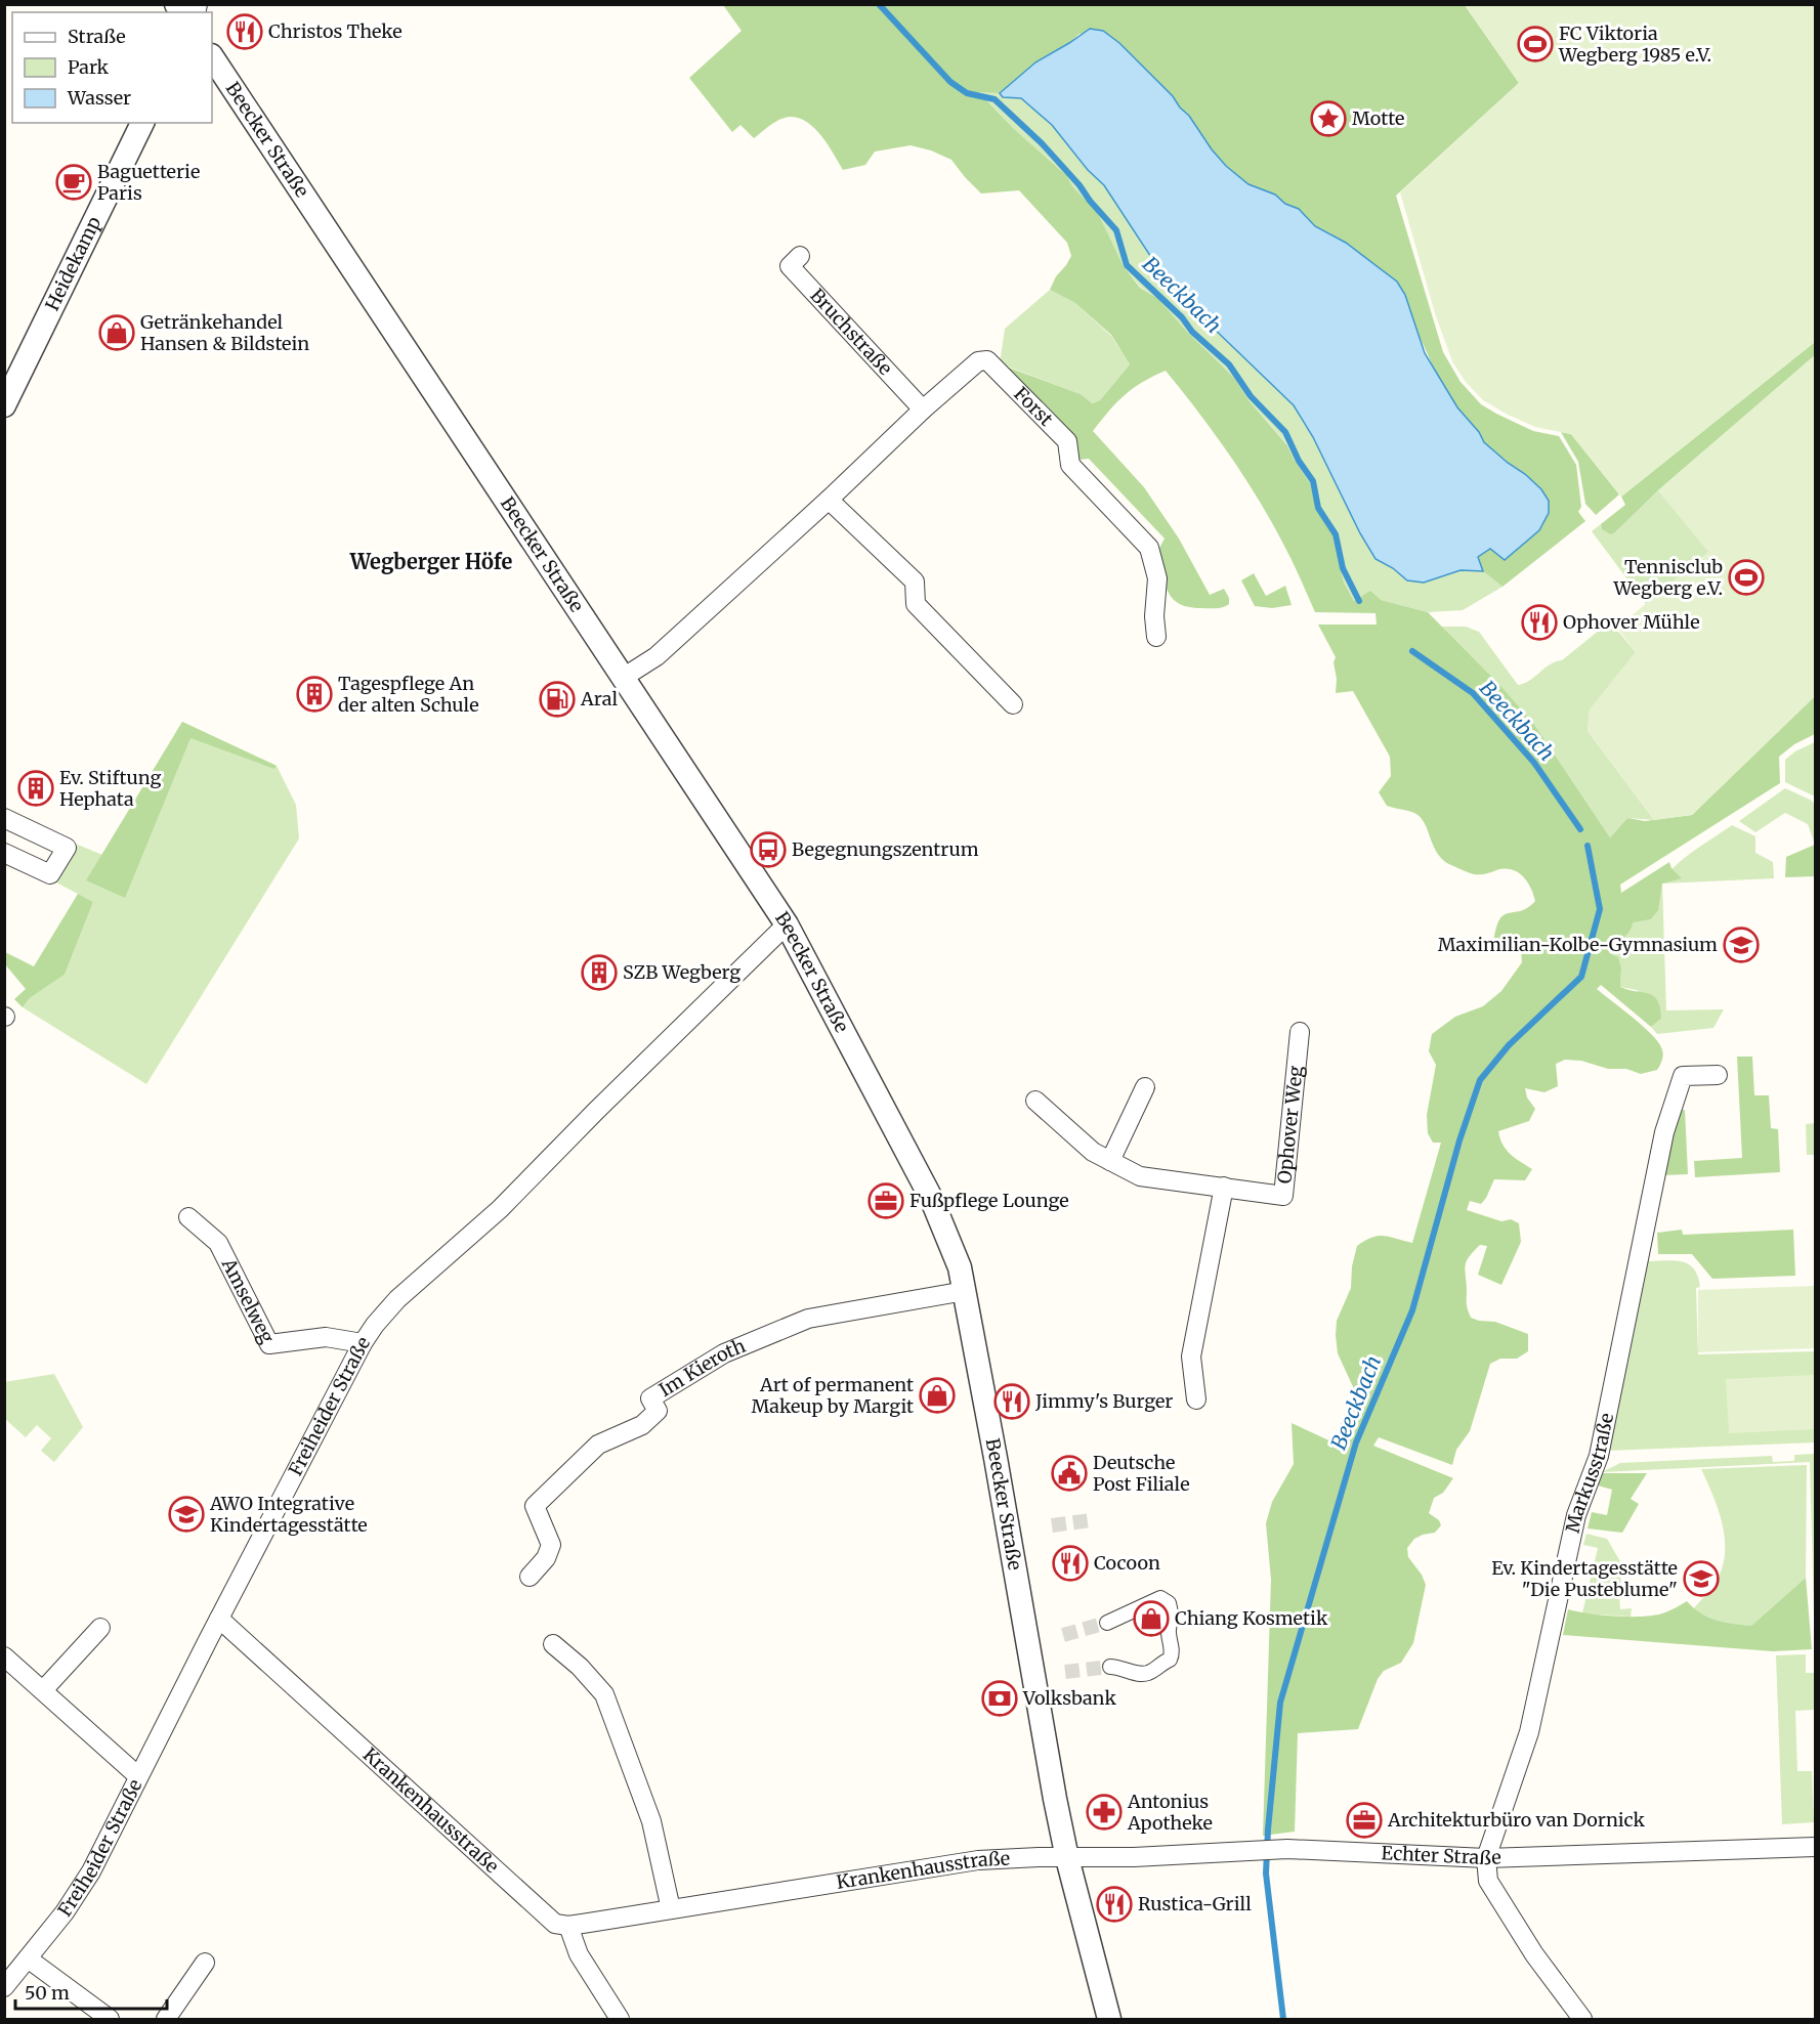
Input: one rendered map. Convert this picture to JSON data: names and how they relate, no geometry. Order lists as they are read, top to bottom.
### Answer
{
  "streets": {
    "street": [
      "Beecker Straße",
      "Heidekamp",
      "Bruchstraße",
      "Forst",
      "Ophover Weg",
      "Amselweg",
      "Im Kieroth",
      "Freiheider Straße",
      "Markusstraße",
      "Krankenhausstraße",
      "Echter Straße"
    ]
  },
  "crossings": [
    ["Beecker Straße", "Forst"],
    ["Beecker Straße", "Im Kieroth"],
    ["Beecker Straße", "Freiheider Straße"],
    ["Beecker Straße", "Krankenhausstraße"],
    ["Beecker Straße", "Echter Straße"],
    ["Bruchstraße", "Forst"],
    ["Amselweg", "Freiheider Straße"],
    ["Freiheider Straße", "Krankenhausstraße"],
    ["Markusstraße", "Echter Straße"],
    ["Krankenhausstraße", "Echter Straße"]
  ],
  "districts": ["Wegberger Höfe"],
  "water": ["Beeckbach"],
  "places": {
    "restaurant": [
      "Christos Theke",
      "Ophover Mühle",
      "Jimmy's Burger",
      "Cocoon",
      "Rustica-Grill"
    ],
    "sports": ["FC Viktoria Wegberg 1985 e.V.", "Tennisclub Wegberg e.V."],
    "place": ["Motte"],
    "cafe": ["Baguetterie Paris"],
    "shop": ["Getränkehandel Hansen & Bildstein", "Art of permanent Makeup by Margit", "Chiang Kosmetik"],
    "building": ["Tagespflege An der alten Schule", "Ev. Stiftung Hephata", "SZB Wegberg"],
    "fuel station": ["Aral"],
    "bus stop": ["Begegnungszentrum"],
    "school or university": ["Maximilian-Kolbe-Gymnasium", "AWO Integrative Kindertagesstätte", "Ev. Kindertagesstätte \"Die Pusteblume\""],
    "office": ["Fußpflege Lounge", "Architekturbüro van Dornick"],
    "public building": ["Deutsche Post Filiale"],
    "bank": ["Volksbank"],
    "pharmacy": ["Antonius Apotheke"]
  },
  "legend": ["Straße", "Park", "Wasser"],
  "scale_bar": "50 m"
}
